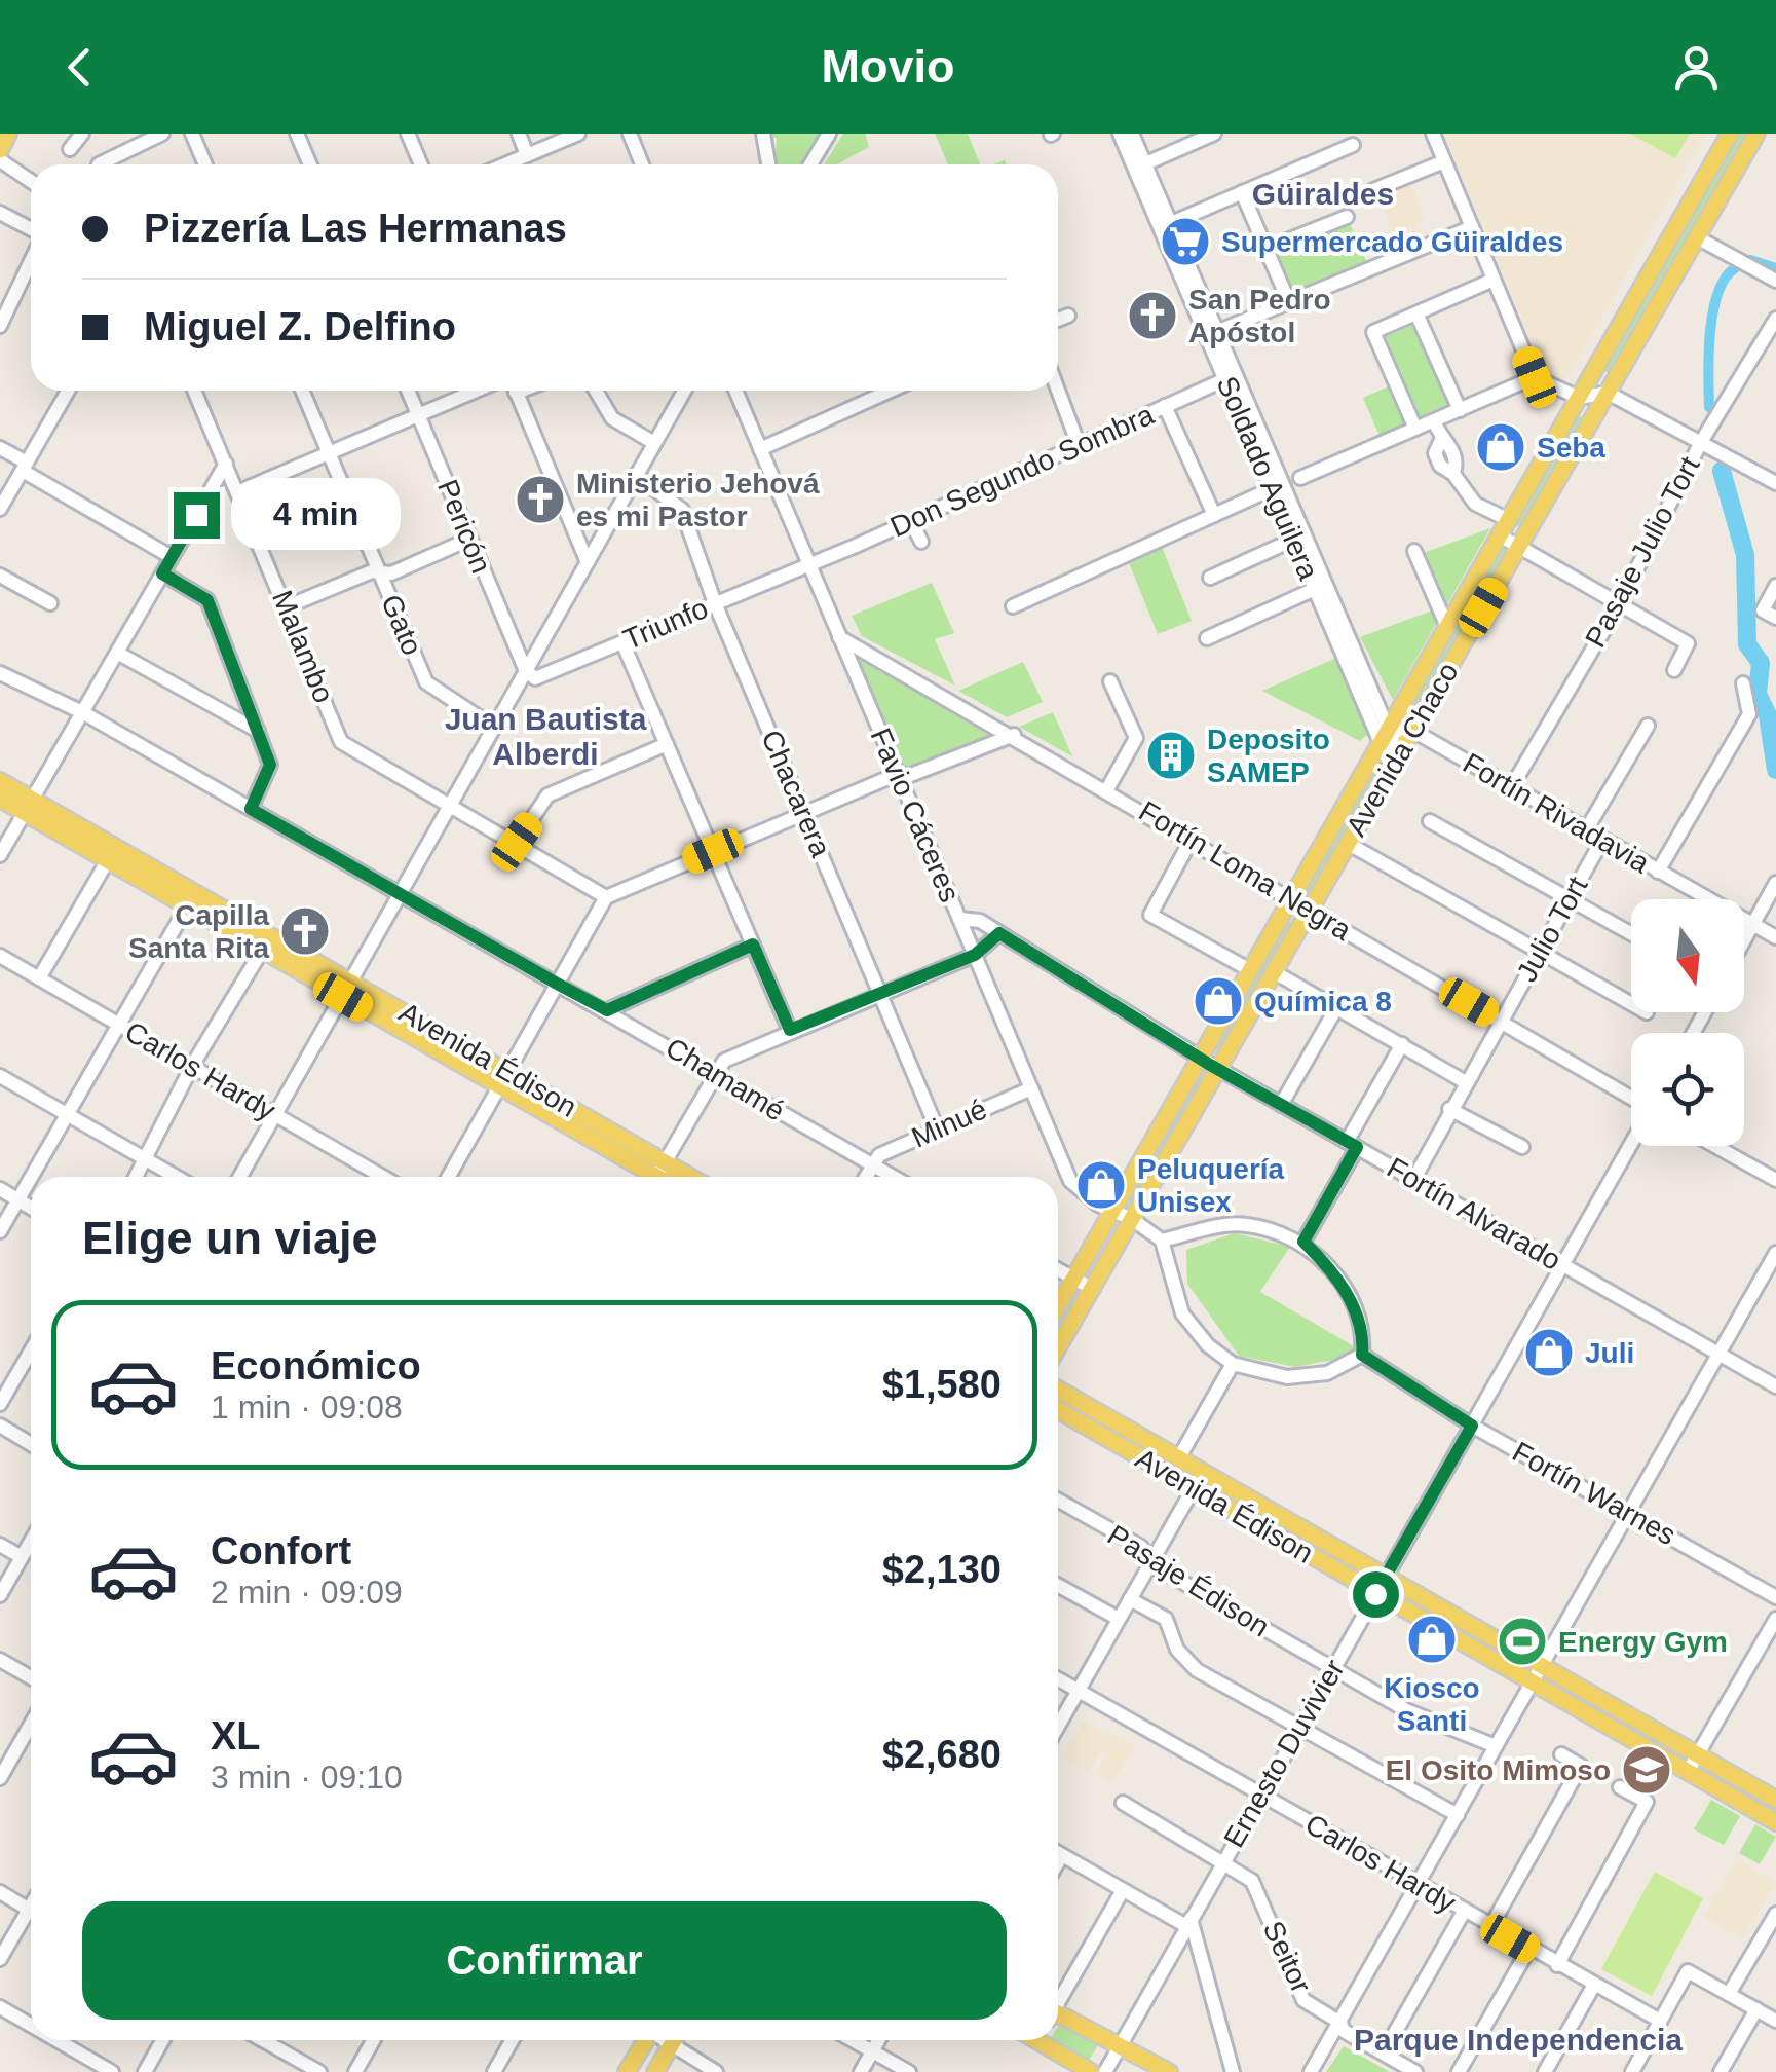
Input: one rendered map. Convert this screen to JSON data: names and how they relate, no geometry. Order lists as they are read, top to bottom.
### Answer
{
  "streets": {
    "main road": ["Avenida Chaco", "Avenida Édison"],
    "street": [
      "Don Segundo Sombra",
      "Soldado Aguilera",
      "Pericón",
      "Pasaje Julio Tort",
      "Triunfo",
      "Gato",
      "Malambo",
      "Chacarera",
      "Fortín Rivadavia",
      "Favio Cáceres",
      "Fortín Loma Negra",
      "Julio Tort",
      "Carlos Hardy",
      "Chamamé",
      "Minué",
      "Fortín Alvarado",
      "Fortín Warnes",
      "Pasaje Édison",
      "Ernesto Duvivier",
      "Seitor"
    ]
  },
  "crossings": [
    ["Don Segundo Sombra", "Soldado Aguilera"],
    ["Don Segundo Sombra", "Triunfo"],
    ["Don Segundo Sombra", "Favio Cáceres"],
    ["Soldado Aguilera", "Avenida Chaco"],
    ["Pericón", "Triunfo"],
    ["Pasaje Julio Tort", "Fortín Rivadavia"],
    ["Triunfo", "Chacarera"],
    ["Triunfo", "Favio Cáceres"],
    ["Avenida Chaco", "Fortín Rivadavia"],
    ["Avenida Chaco", "Favio Cáceres"],
    ["Avenida Chaco", "Fortín Loma Negra"],
    ["Avenida Chaco", "Fortín Alvarado"],
    ["Chacarera", "Minué"],
    ["Fortín Rivadavia", "Julio Tort"],
    ["Favio Cáceres", "Fortín Loma Negra"],
    ["Favio Cáceres", "Minué"],
    ["Favio Cáceres", "Fortín Alvarado"],
    ["Fortín Loma Negra", "Julio Tort"],
    ["Julio Tort", "Fortín Alvarado"],
    ["Avenida Édison", "Ernesto Duvivier"],
    ["Carlos Hardy", "Ernesto Duvivier"],
    ["Chamamé", "Minué"],
    ["Fortín Alvarado", "Ernesto Duvivier"],
    ["Fortín Warnes", "Ernesto Duvivier"],
    ["Pasaje Édison", "Ernesto Duvivier"],
    ["Ernesto Duvivier", "Seitor"]
  ],
  "districts": ["Güiraldes", "Juan Bautista Alberdi", "Parque Independencia"],
  "places": {
    "supermarket": ["Supermercado Güiraldes"],
    "church": ["San Pedro Apóstol", "Ministerio Jehová es mi Pastor", "Capilla Santa Rita"],
    "shop": [
      "Seba",
      "Química 8",
      "Peluquería Unisex",
      "Juli",
      "Kiosco Santi"
    ],
    "building": ["Deposito SAMEP"],
    "sports": ["Energy Gym"],
    "school or university": ["El Osito Mimoso"]
  },
  "north": "bottom",
  "page": {
    "header": "Movio",
    "banner": ["Pizzería Las Hermanas", "Miguel Z. Delfino"],
    "bubble": "4 min",
    "heading": "Elige un viaje",
    "list": [
      {
        "name": "Económico",
        "note": "1 min · 09:08",
        "value": "$1,580"
      },
      {
        "name": "Confort",
        "note": "2 min · 09:09",
        "value": "$2,130"
      },
      {
        "name": "XL",
        "note": "3 min · 09:10",
        "value": "$2,680"
      }
    ],
    "buttons": "Confirmar"
  }
}
